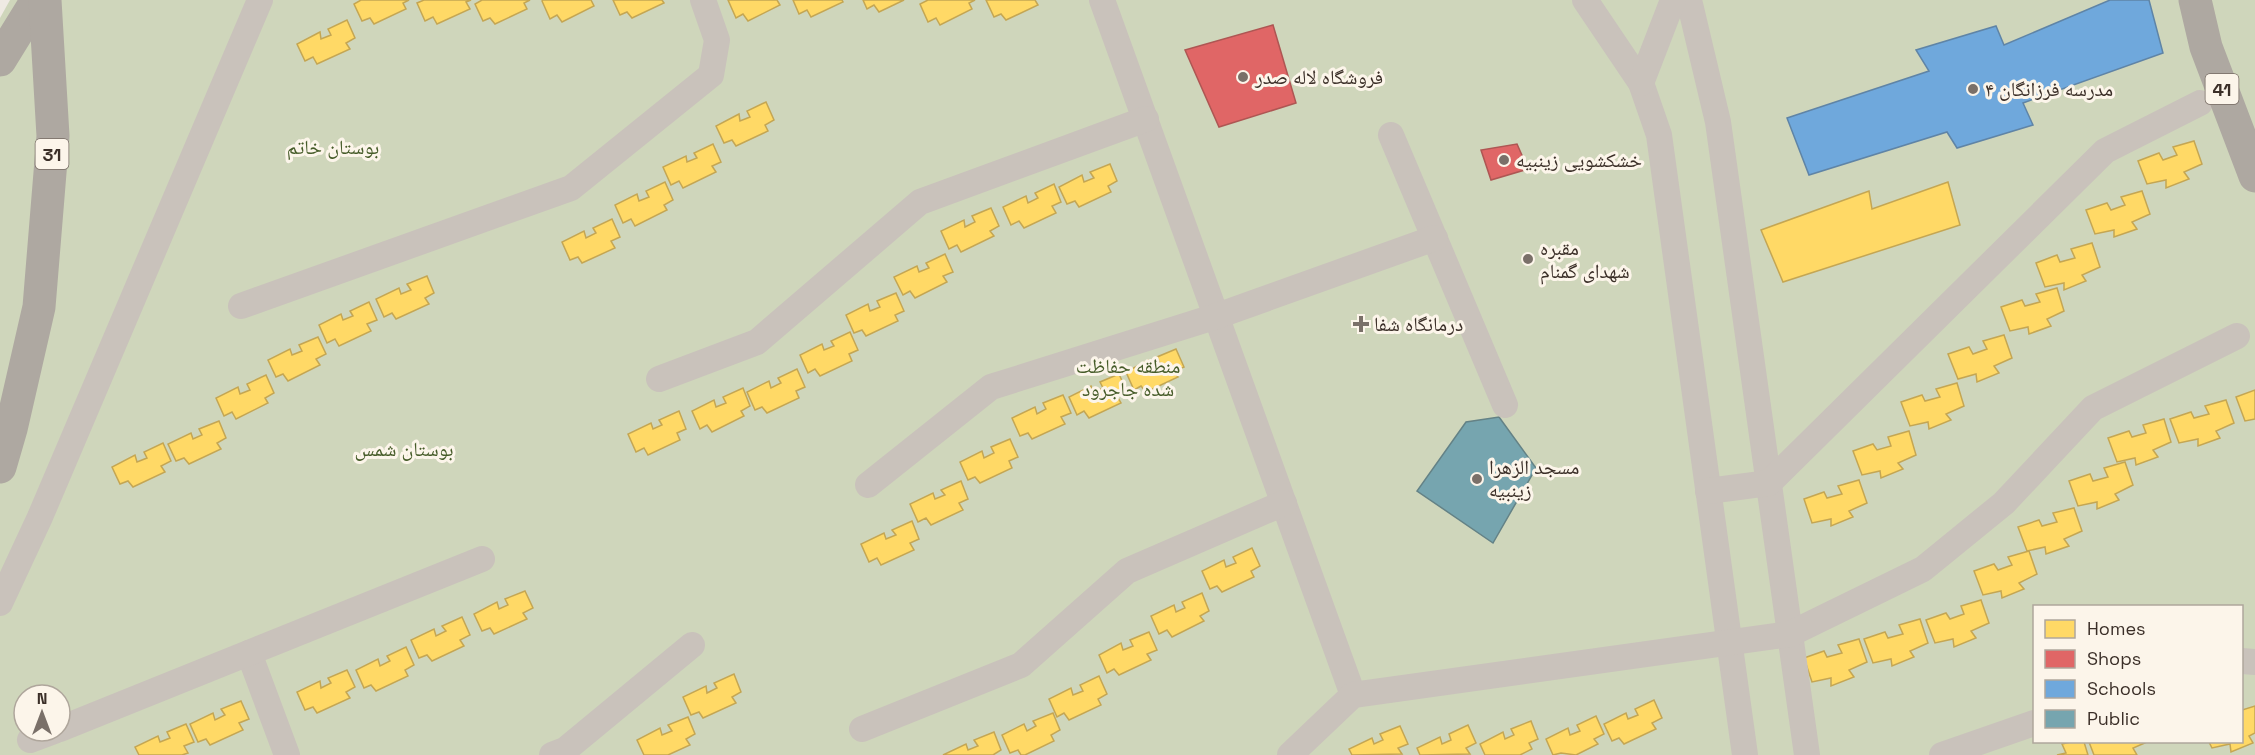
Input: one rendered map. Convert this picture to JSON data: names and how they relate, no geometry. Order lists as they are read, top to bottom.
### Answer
{
  "streets": {
    "highway": ["41", "31"]
  },
  "parks": ["بوستان خاتم", "منطقه حفاظت شده جاجرود", "بوستان شمس"],
  "places": {
    "other": [
      "فروشگاه لاله صدر",
      "مدرسه فرزانگان ۴",
      "خشکشویی زینبیه",
      "مقبره شهدای گمنام",
      "مسجد الزهرا زینبیه"
    ],
    "health": ["درمانگاه شفا"]
  },
  "legend": [
    "Homes",
    "Shops",
    "Schools",
    "Public"
  ],
  "north": "top"
}
